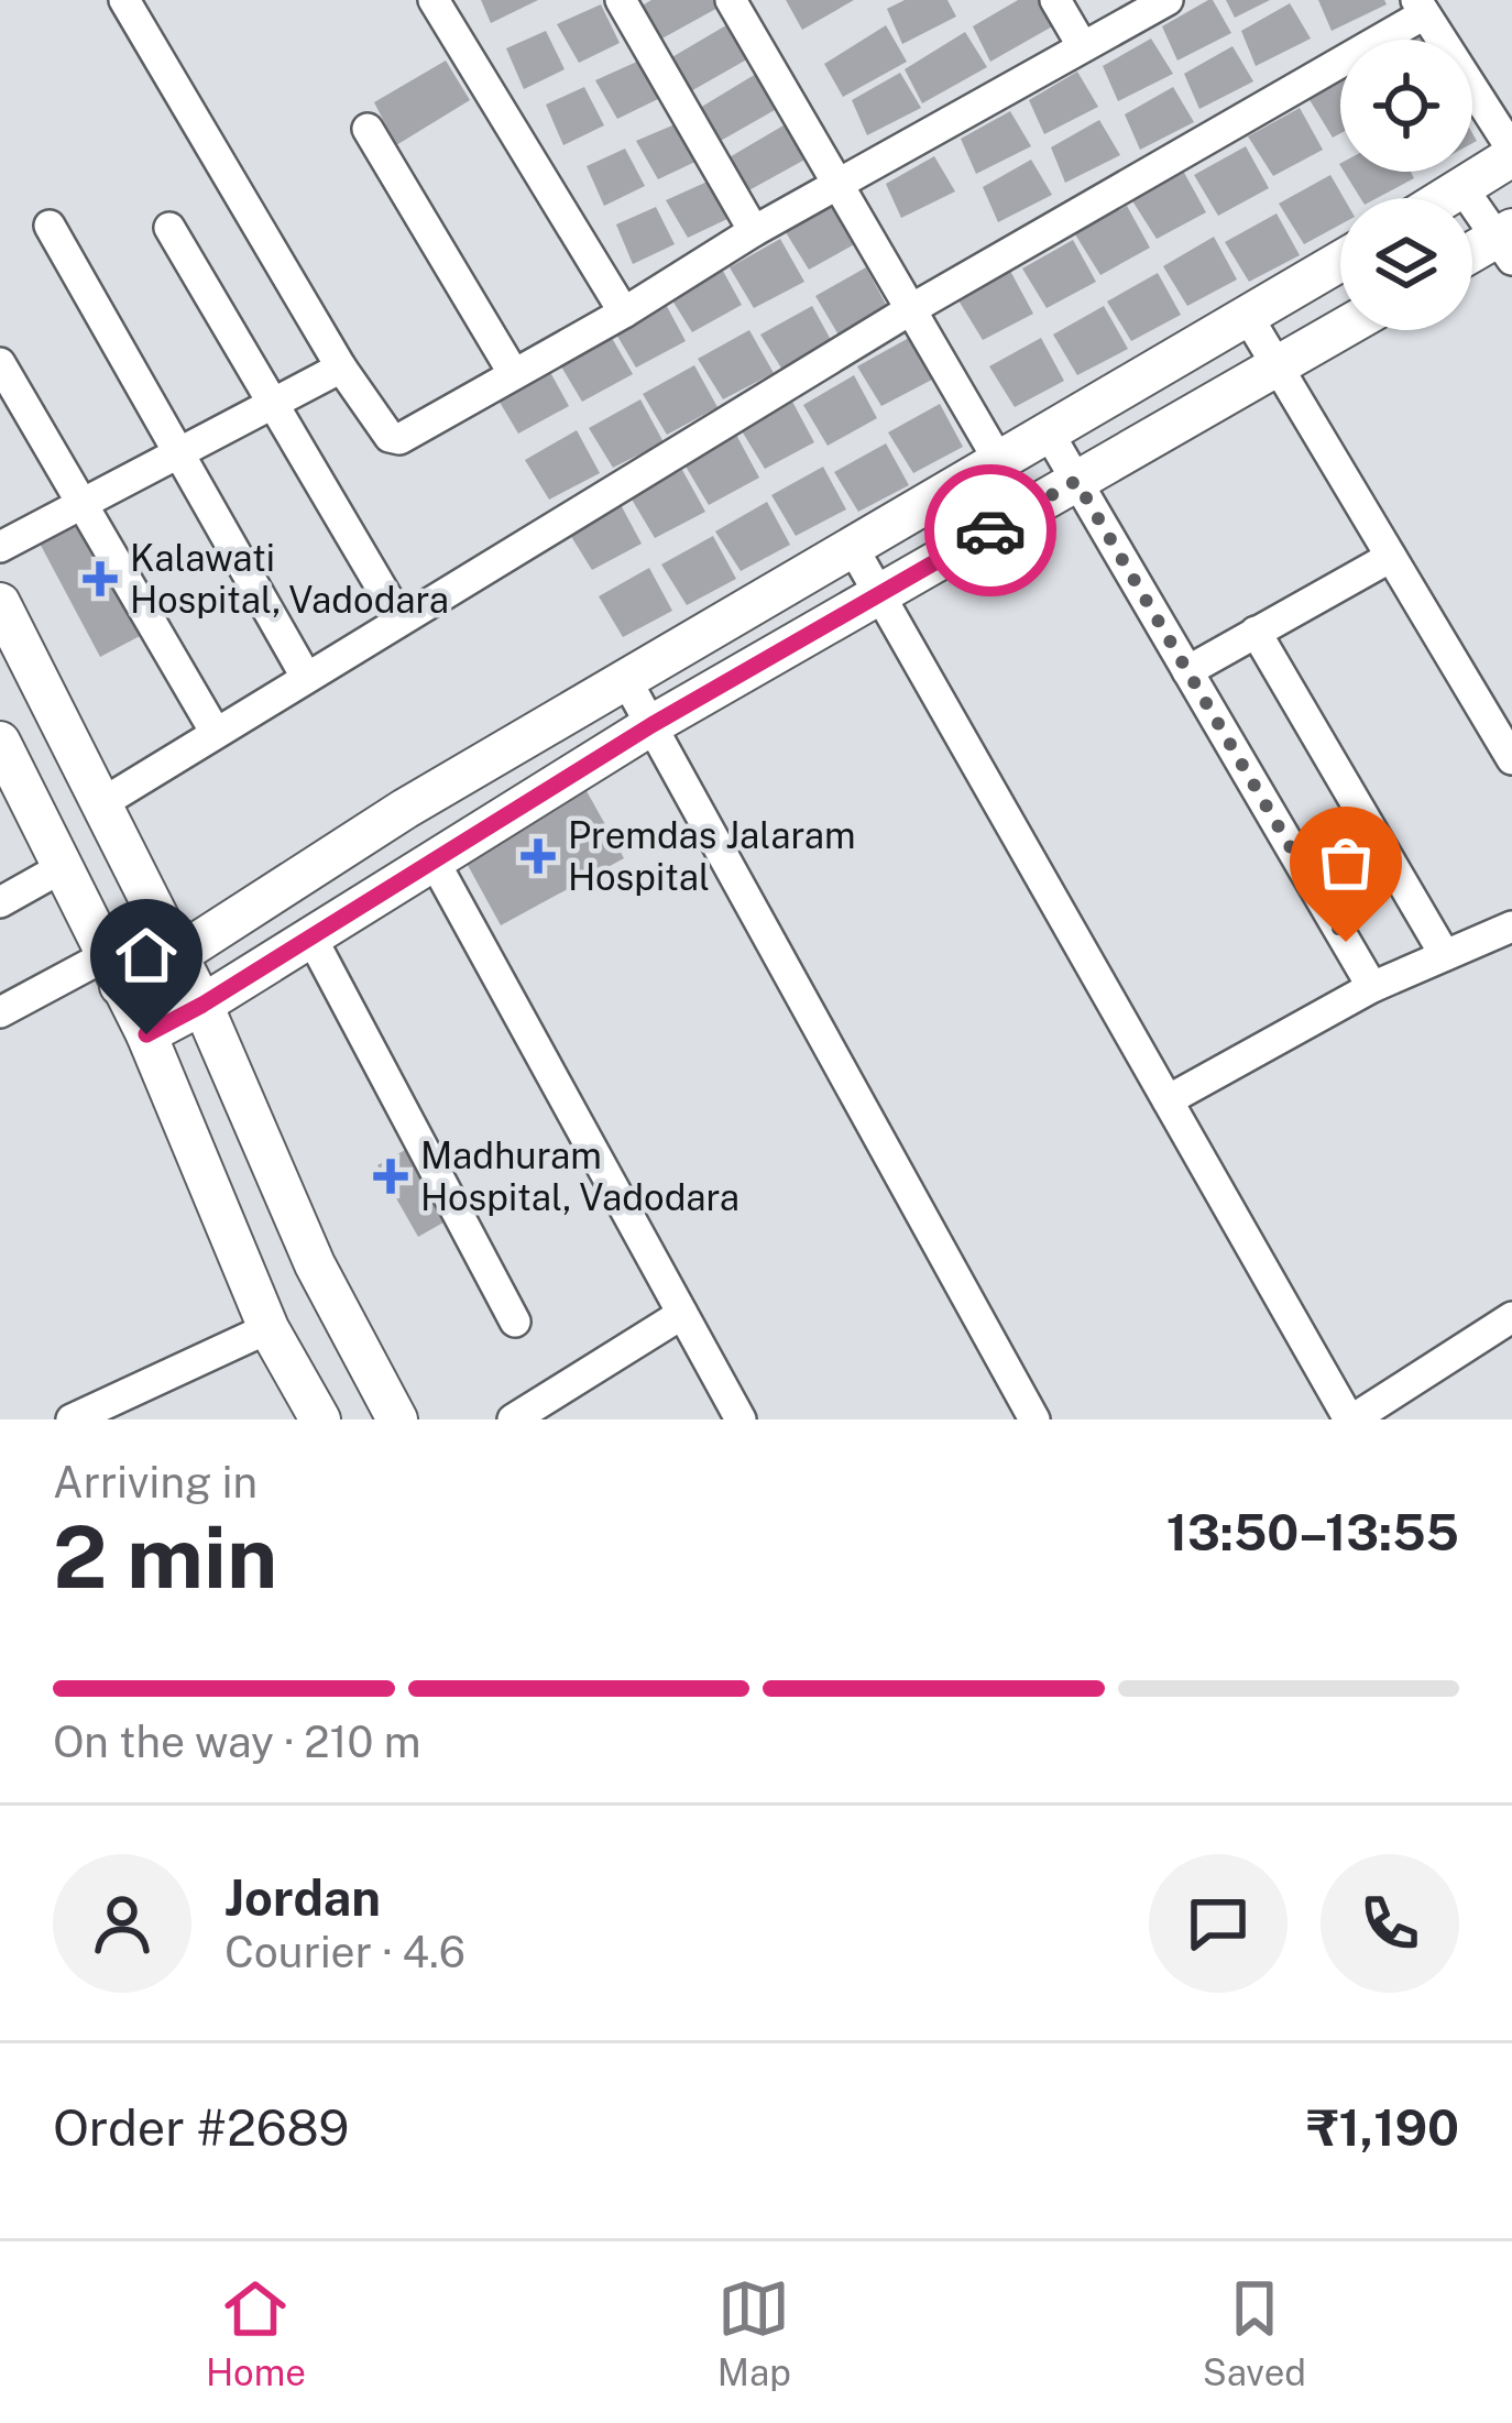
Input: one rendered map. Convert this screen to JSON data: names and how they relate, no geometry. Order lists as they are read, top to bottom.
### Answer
{
  "places": {
    "health": ["Kalawati Hospital, Vadodara", "Premdas Jalaram Hospital", "Madhuram Hospital, Vadodara"]
  },
  "page": {
    "heading": ["2 min", "Arriving in", "13:50–13:55"],
    "panel": [
      "Jordan",
      "Courier · 4.6",
      "Order #2689",
      "₹1,190"
    ],
    "bar": "On the way · 210 m",
    "tabs": ["Home", "Map", "Saved"]
  }
}
